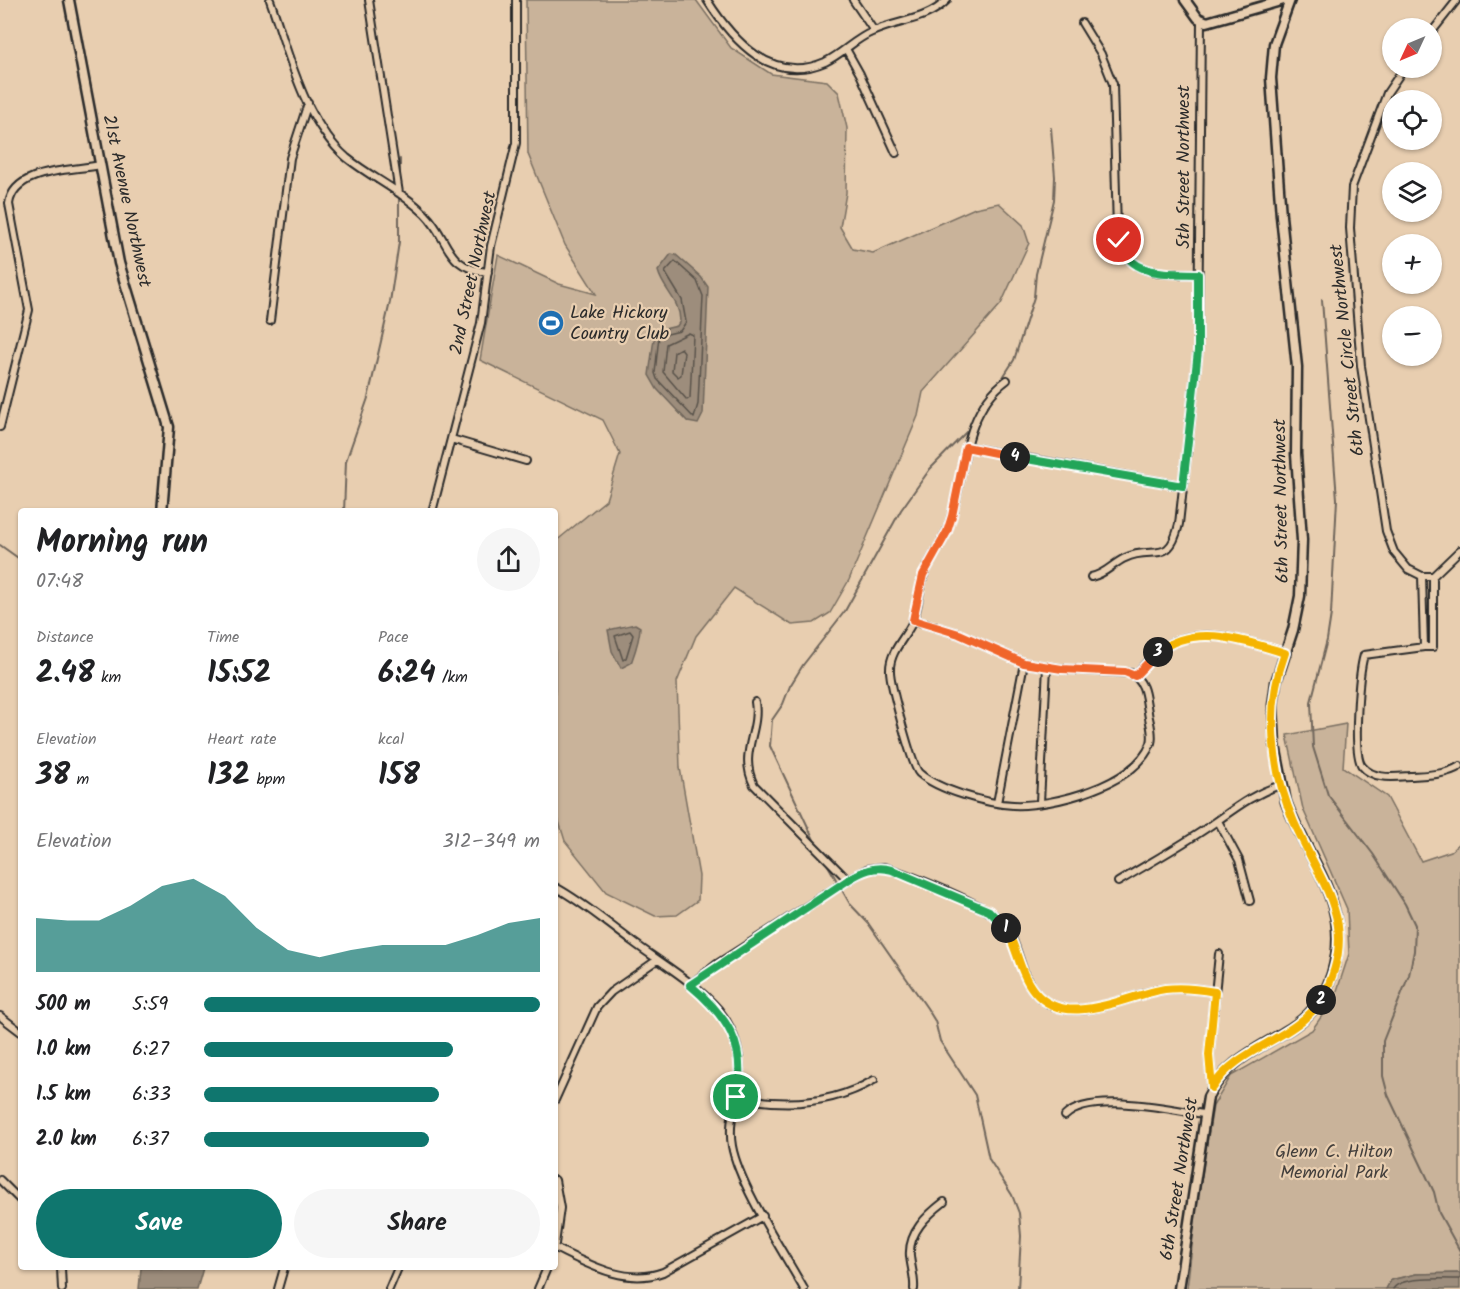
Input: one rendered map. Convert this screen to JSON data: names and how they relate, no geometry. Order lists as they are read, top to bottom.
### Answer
{
  "streets": {
    "street": [
      "5th Street Northwest",
      "21st Avenue Northwest",
      "2nd Street Northwest",
      "6th Street Circle Northwest",
      "6th Street Northwest"
    ]
  },
  "parks": ["Glenn C. Hilton Memorial Park"],
  "places": {
    "sports": ["Lake Hickory Country Club"]
  },
  "north": "bottom left",
  "page": {
    "map_buttons": ["+", "−"],
    "pins": [
      "4",
      "3",
      "1",
      "2"
    ],
    "heading": ["Morning run", "07:48"],
    "stats": [
      ["Distance", "2.48 km"],
      ["Time", "15:52"],
      ["Pace", "6:24 /km"],
      ["Elevation", "38 m"],
      ["Heart rate", "132 bpm"],
      ["kcal", "158"]
    ],
    "chart": ["Elevation", "312–349 m"],
    "list": [
      {
        "name": "500 m",
        "note": "5:59"
      },
      {
        "name": "1.0 km",
        "note": "6:27"
      },
      {
        "name": "1.5 km",
        "note": "6:33"
      },
      {
        "name": "2.0 km",
        "note": "6:37"
      }
    ],
    "buttons": ["Save", "Share"]
  }
}
